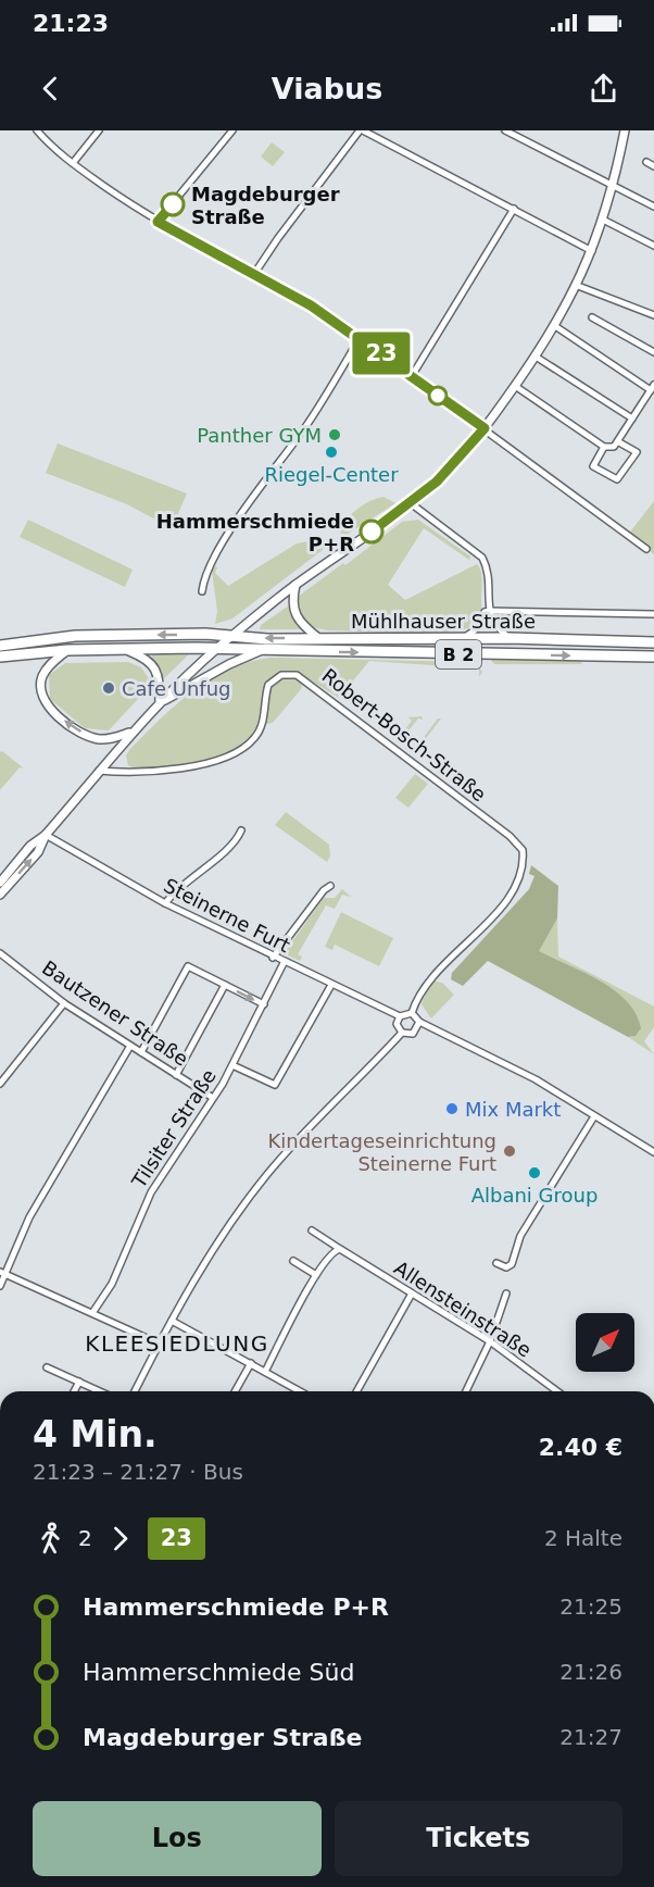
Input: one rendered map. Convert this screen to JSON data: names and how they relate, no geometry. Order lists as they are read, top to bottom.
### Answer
{
  "streets": {
    "main road": ["Mühlhauser Straße", "B 2"],
    "street": [
      "Robert-Bosch-Straße",
      "Steinerne Furt",
      "Bautzener Straße",
      "Tilsiter Straße",
      "Allensteinstraße"
    ]
  },
  "crossings": [
    ["Mühlhauser Straße", "B 2"],
    ["Robert-Bosch-Straße", "Steinerne Furt"],
    ["Steinerne Furt", "Tilsiter Straße"],
    ["Bautzener Straße", "Tilsiter Straße"]
  ],
  "districts": ["KLEESIEDLUNG"],
  "places": [
    "Magdeburger Straße",
    "Panther GYM",
    "Riegel-Center",
    "Hammerschmiede P+R",
    "Cafe Unfug",
    "Mix Markt",
    "Kindertageseinrichtung Steinerne Furt",
    "Albani Group"
  ],
  "lines": ["bus line 23"],
  "north": "top right",
  "page": {
    "status": "21:23",
    "header": "Viabus",
    "on_map": "23",
    "heading": ["4 Min.", "21:23 – 21:27 · Bus", "2.40 €"],
    "legs": ["2", "23", "2 Halte"],
    "list": [
      {
        "name": "Hammerschmiede P+R",
        "value": "21:25"
      },
      {
        "name": "Hammerschmiede Süd",
        "value": "21:26"
      },
      {
        "name": "Magdeburger Straße",
        "value": "21:27"
      }
    ],
    "buttons": ["Los", "Tickets"]
  }
}
